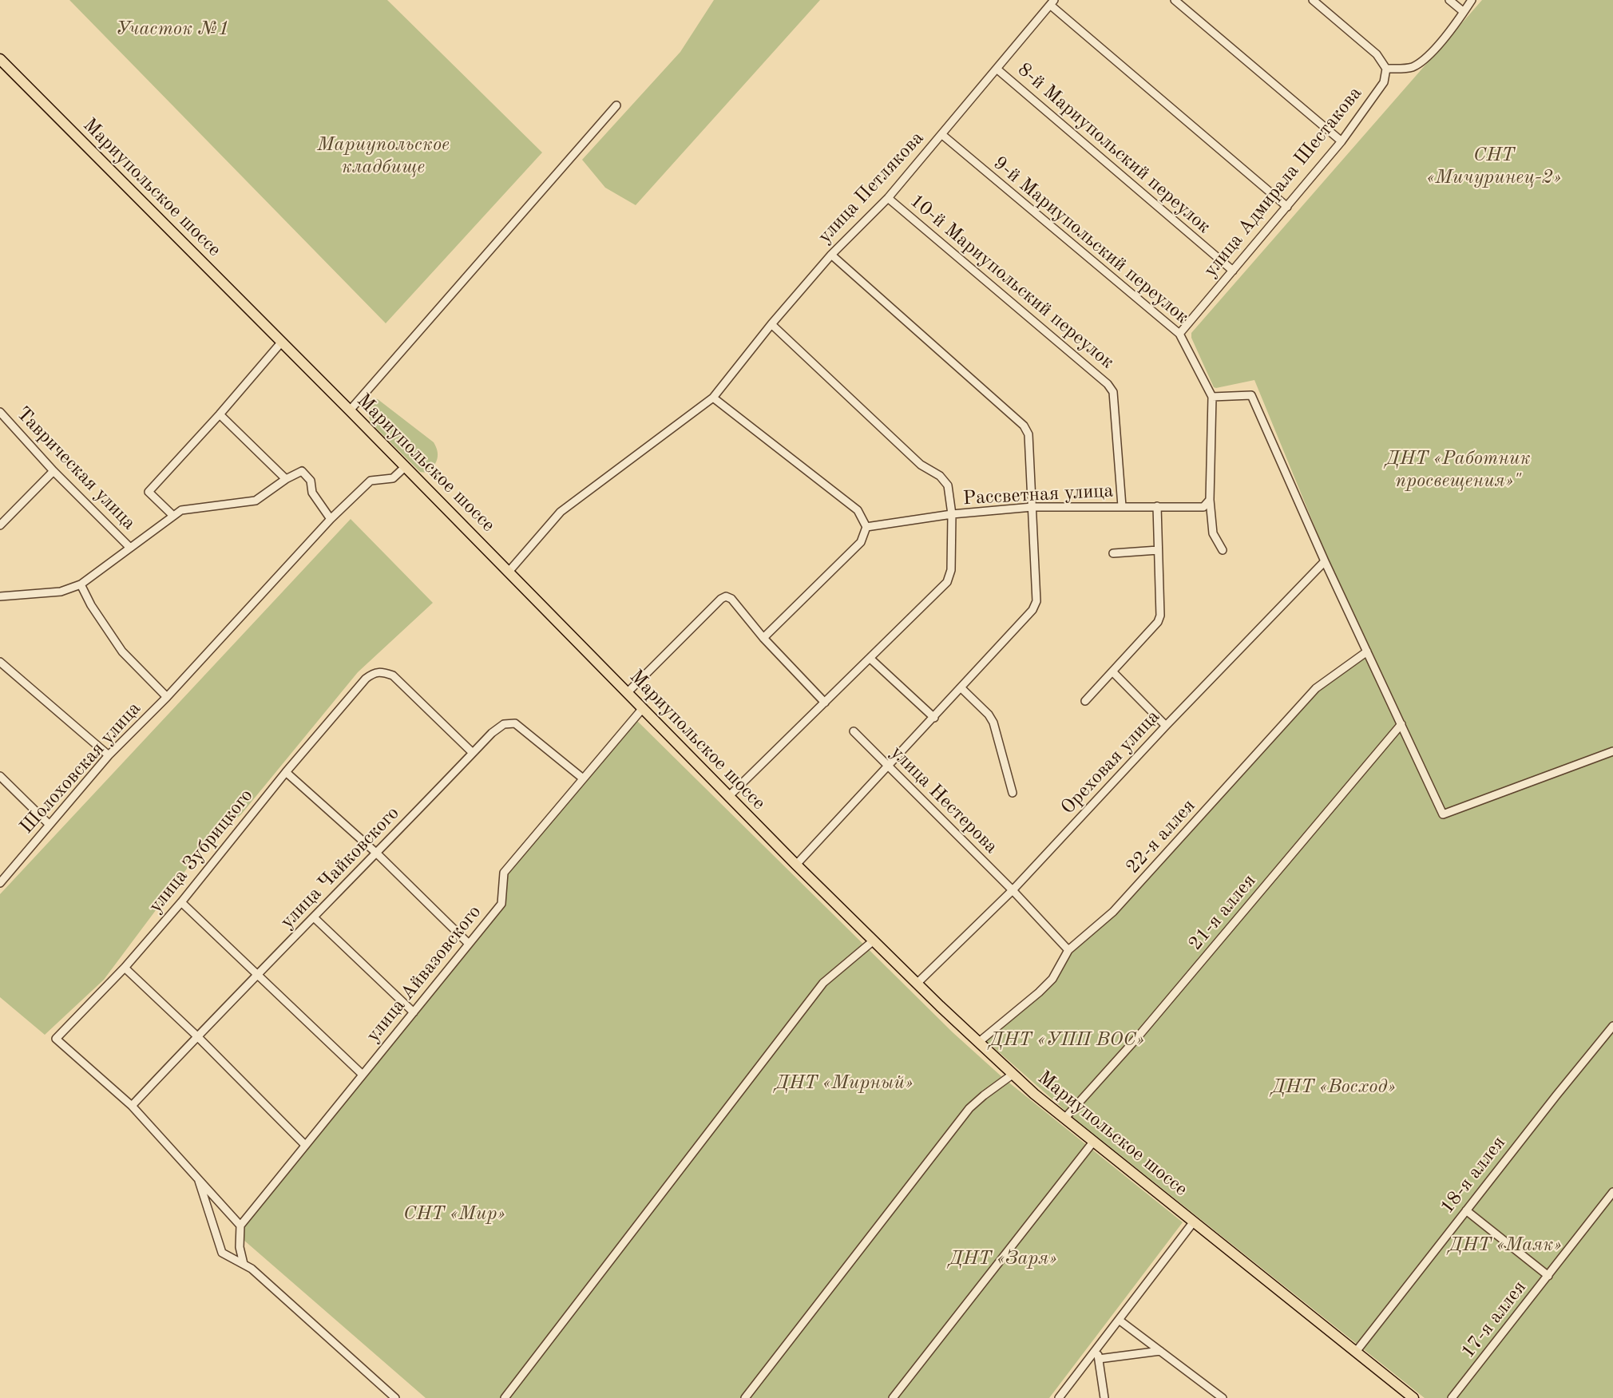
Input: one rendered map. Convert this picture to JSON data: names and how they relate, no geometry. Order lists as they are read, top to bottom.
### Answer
{
  "streets": {
    "main road": ["Мариупольское шоссе"],
    "street": [
      "8-й Мариупольский переулок",
      "улица Адмирала Шестакова",
      "улица Петлякова",
      "9-й Мариупольский переулок",
      "10-й Мариупольский переулок",
      "Таврическая улица",
      "Рассветная улица",
      "Ореховая улица",
      "Шолоховская улица",
      "улица Нестерова",
      "22-я аллея",
      "улица Зубрицкого",
      "улица Чайковского",
      "21-я аллея",
      "улица Айвазовского",
      "18-я аллея",
      "17-я аллея"
    ]
  },
  "crossings": [
    ["8-й Мариупольский переулок", "улица Адмирала Шестакова"],
    ["8-й Мариупольский переулок", "улица Петлякова"],
    ["улица Адмирала Шестакова", "9-й Мариупольский переулок"],
    ["Мариупольское шоссе", "улица Петлякова"],
    ["Мариупольское шоссе", "Ореховая улица"],
    ["Мариупольское шоссе", "Шолоховская улица"],
    ["Мариупольское шоссе", "22-я аллея"],
    ["Мариупольское шоссе", "21-я аллея"],
    ["Мариупольское шоссе", "улица Айвазовского"],
    ["Мариупольское шоссе", "18-я аллея"],
    ["улица Петлякова", "9-й Мариупольский переулок"],
    ["улица Петлякова", "10-й Мариупольский переулок"],
    ["9-й Мариупольский переулок", "Рассветная улица"],
    ["10-й Мариупольский переулок", "Рассветная улица"],
    ["Ореховая улица", "улица Нестерова"],
    ["улица Нестерова", "22-я аллея"],
    ["улица Зубрицкого", "улица Чайковского"],
    ["улица Чайковского", "улица Айвазовского"]
  ],
  "parks": [
    "Участок №1",
    "Мариупольское кладбище",
    "СНТ «Мичуринец-2»",
    "ДНТ «Работник просвещения»\"",
    "ДНТ «УПП ВОС»",
    "ДНТ «Мирный»",
    "ДНТ «Восход»",
    "СНТ «Мир»",
    "ДНТ «Маяк»",
    "ДНТ «Заря»"
  ]
}
